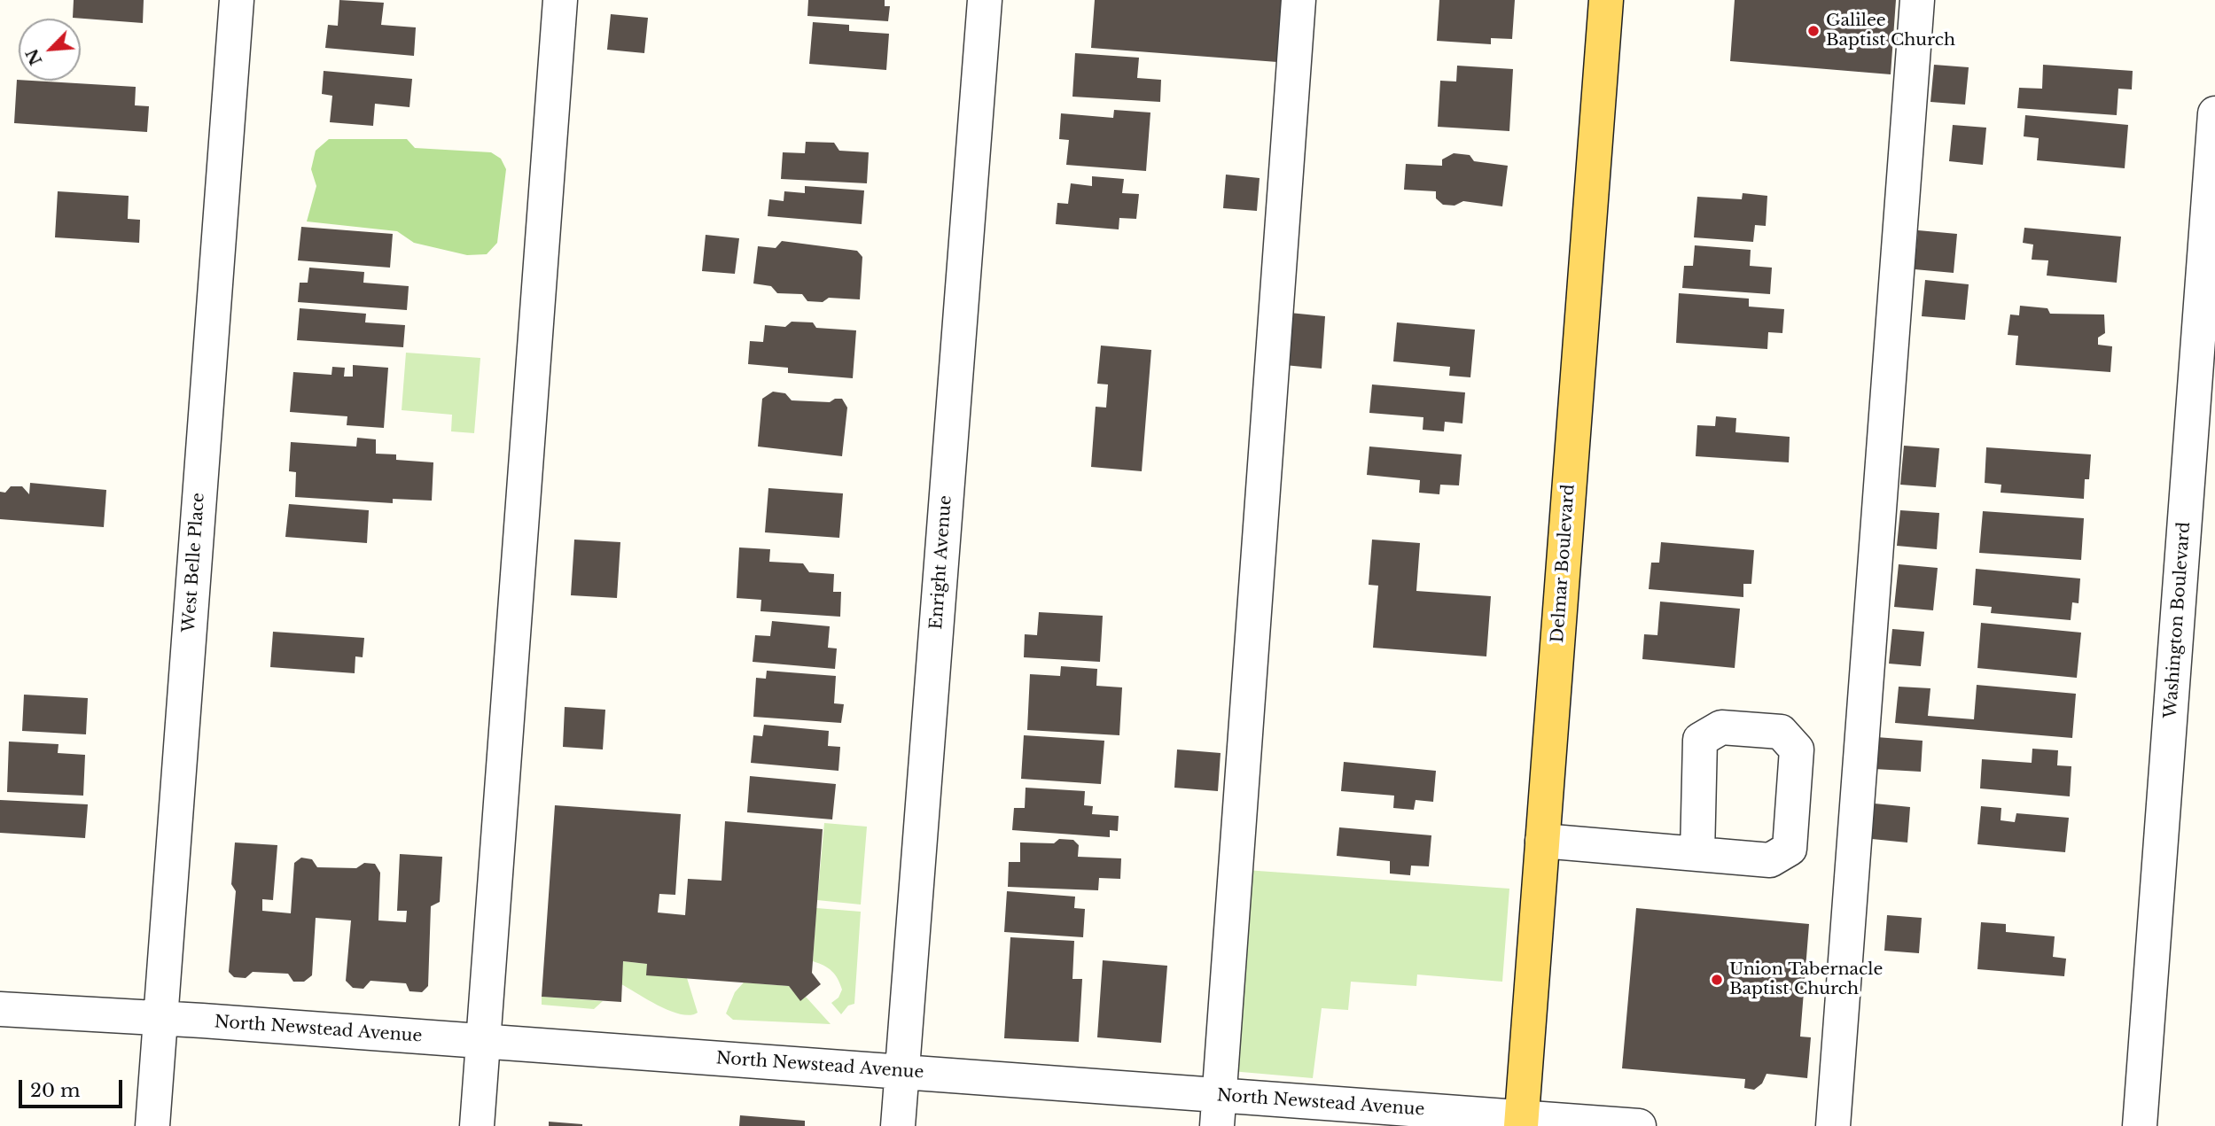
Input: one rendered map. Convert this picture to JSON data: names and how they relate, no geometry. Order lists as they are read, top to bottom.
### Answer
{
  "streets": {
    "main road": ["Delmar Boulevard"],
    "street": [
      "West Belle Place",
      "Enright Avenue",
      "Washington Boulevard",
      "North Newstead Avenue"
    ]
  },
  "crossings": [
    ["West Belle Place", "North Newstead Avenue"],
    ["Enright Avenue", "North Newstead Avenue"],
    ["Delmar Boulevard", "North Newstead Avenue"]
  ],
  "places": ["Galilee Baptist Church", "Union Tabernacle Baptist Church"],
  "scale_bar": "20 m",
  "north": "bottom left"
}
